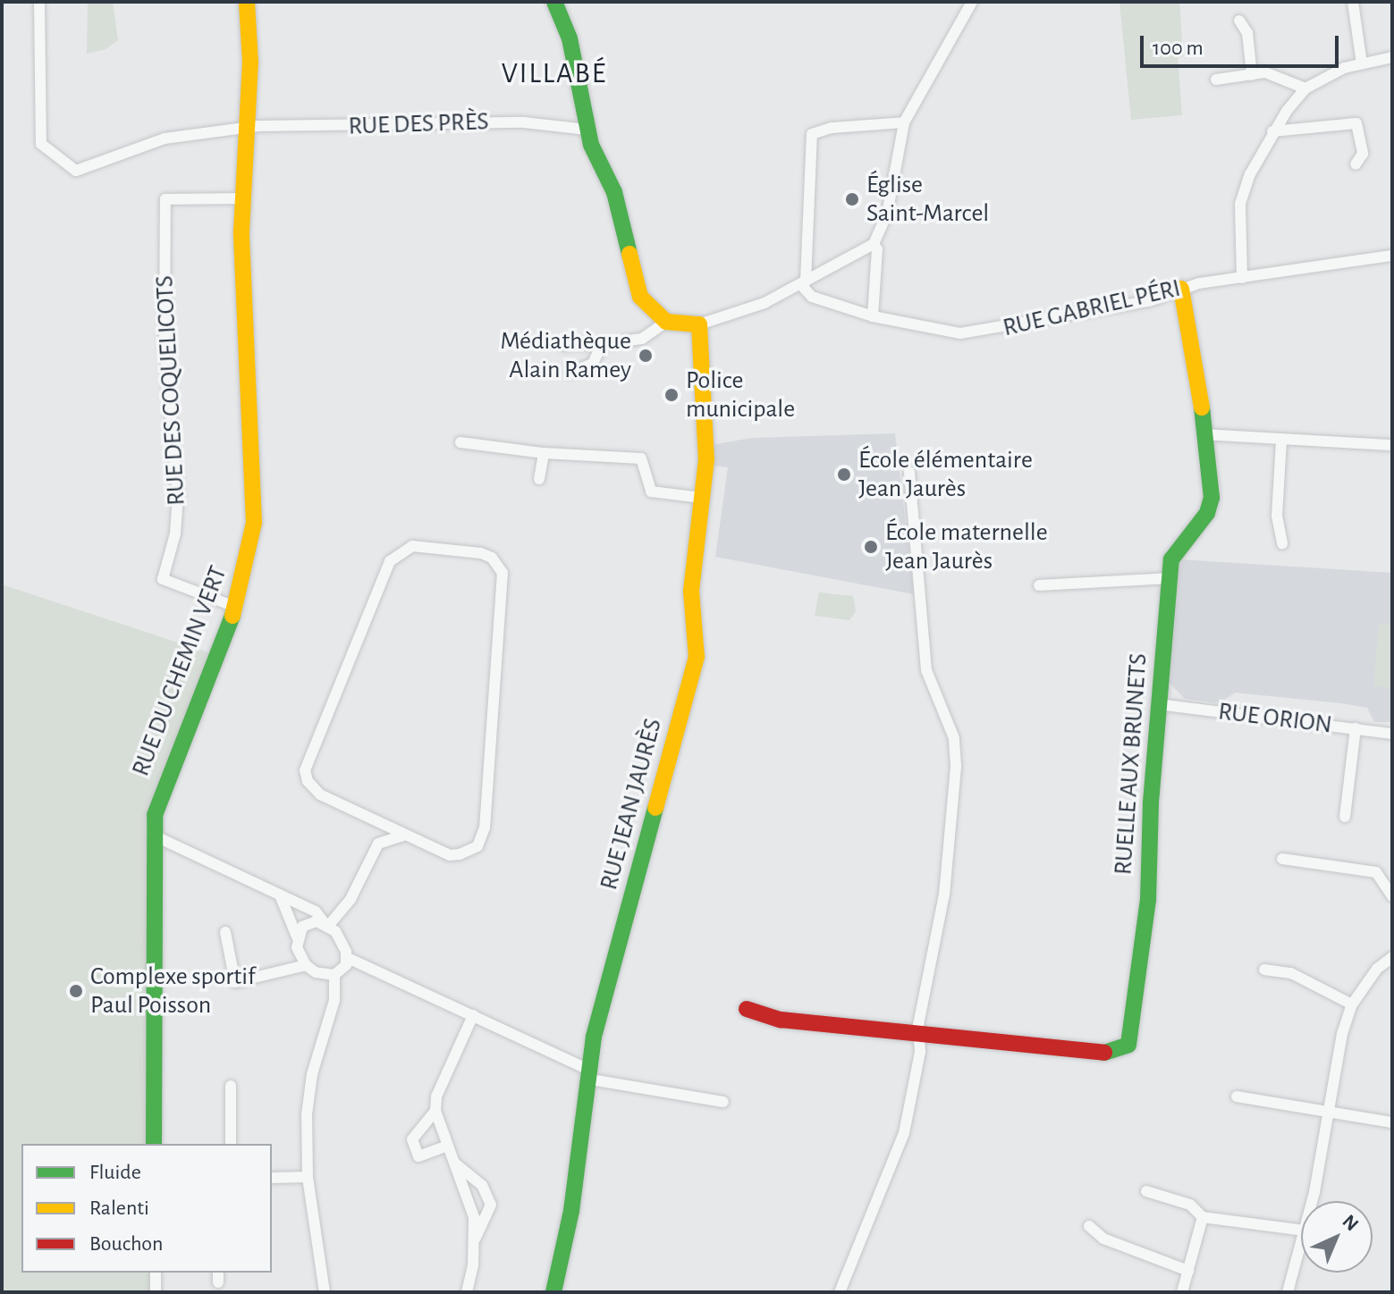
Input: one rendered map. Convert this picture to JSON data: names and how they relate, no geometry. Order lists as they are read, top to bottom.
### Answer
{
  "streets": {
    "street": [
      "RUE DES PRÈS",
      "RUE GABRIEL PÉRI",
      "RUE DES COQUELICOTS",
      "RUE DU CHEMIN VERT",
      "RUE ORION",
      "RUELLE AUX BRUNETS",
      "RUE JEAN JAURÈS"
    ]
  },
  "crossings": [
    ["RUE DES PRÈS", "RUE DU CHEMIN VERT"],
    ["RUE GABRIEL PÉRI", "RUELLE AUX BRUNETS"],
    ["RUE DES COQUELICOTS", "RUE DU CHEMIN VERT"],
    ["RUE ORION", "RUELLE AUX BRUNETS"]
  ],
  "districts": ["VILLABÉ"],
  "places": [
    "Église Saint-Marcel",
    "Médiathèque Alain Ramey",
    "Police municipale",
    "École élémentaire Jean Jaurès",
    "École maternelle Jean Jaurès",
    "Complexe sportif Paul Poisson"
  ],
  "legend": ["Fluide", "Ralenti", "Bouchon"],
  "scale_bar": "100 m",
  "north": "top right"
}
